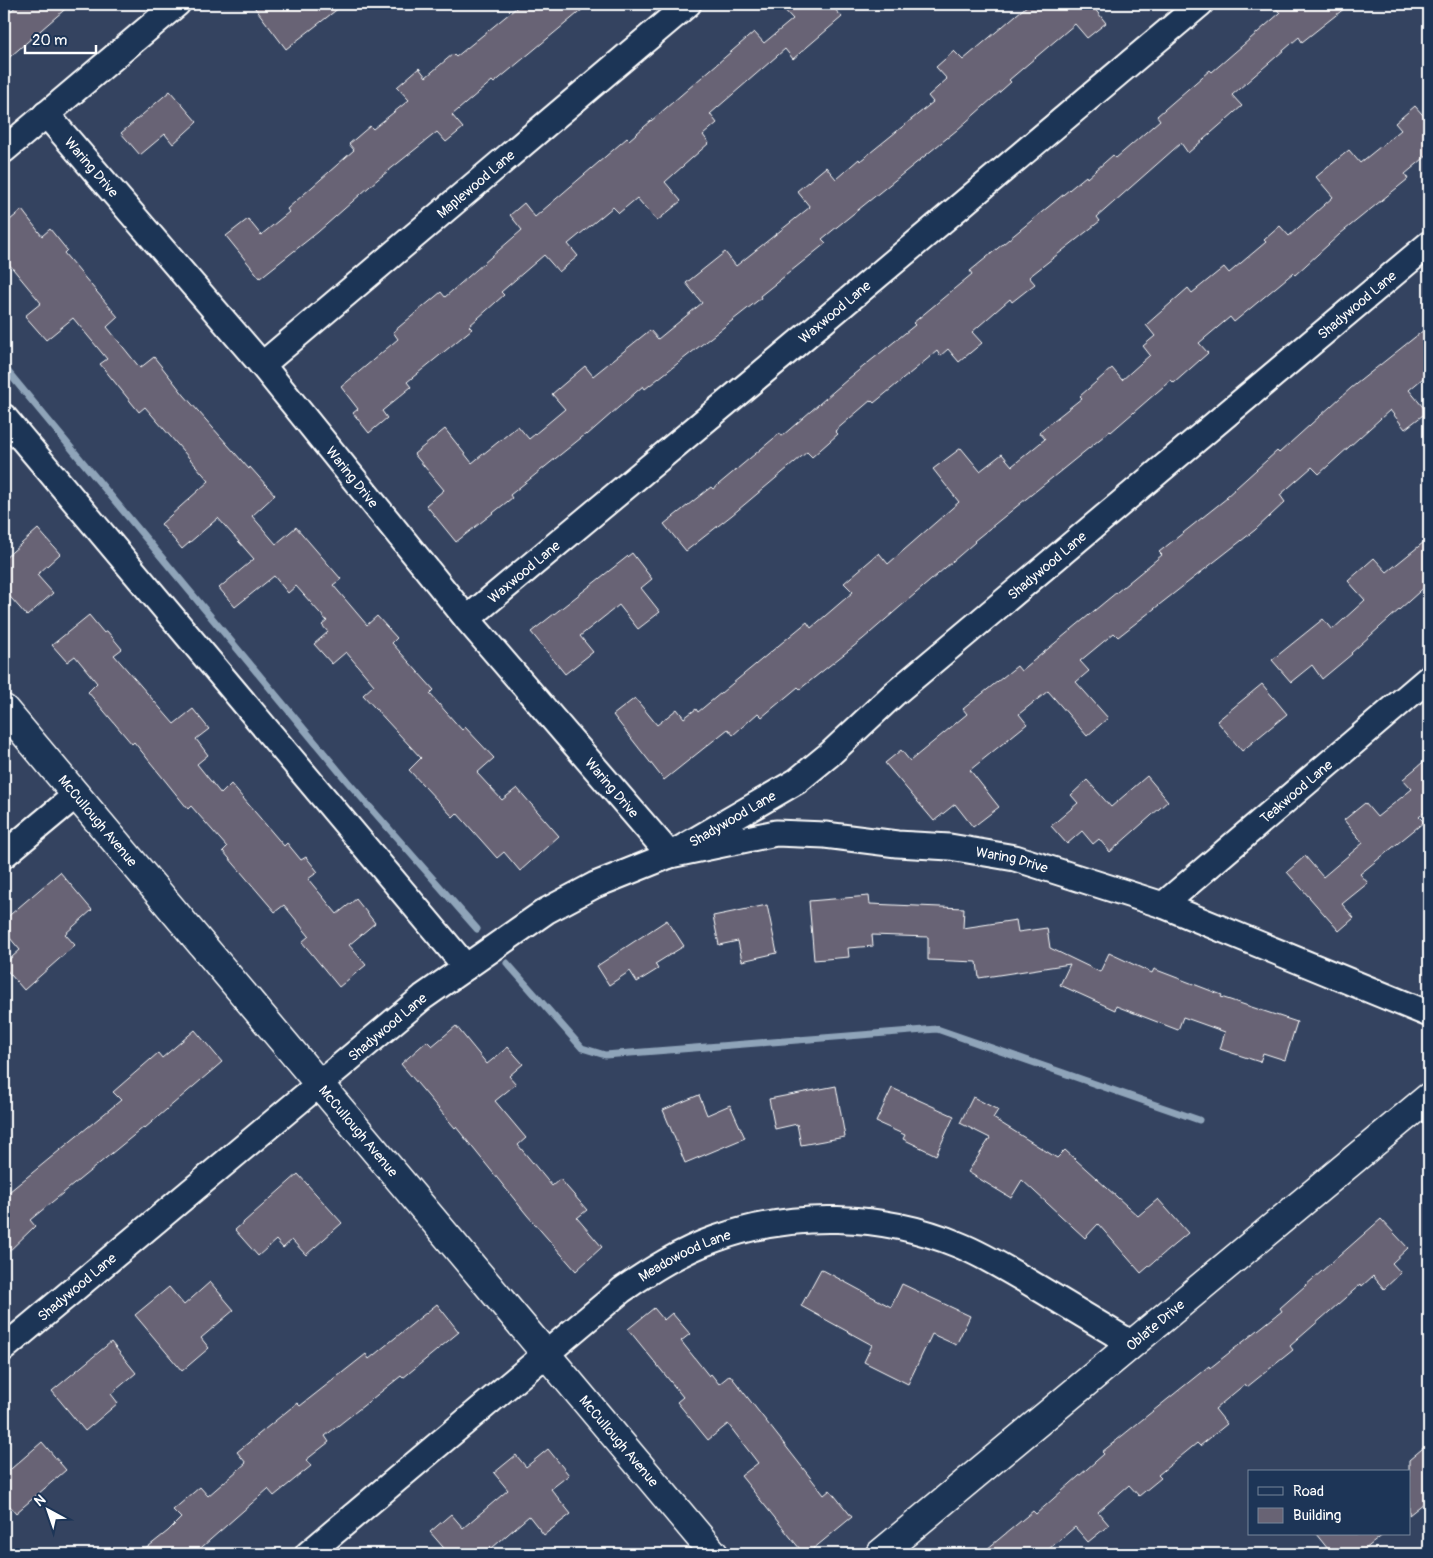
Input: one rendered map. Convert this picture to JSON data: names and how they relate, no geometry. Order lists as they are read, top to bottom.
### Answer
{
  "streets": {
    "main road": ["McCullough Avenue", "Oblate Drive"],
    "street": [
      "Waring Drive",
      "Maplewood Lane",
      "Shadywood Lane",
      "Waxwood Lane",
      "Teakwood Lane",
      "Meadowood Lane"
    ]
  },
  "crossings": [
    ["Waring Drive", "Maplewood Lane"],
    ["Waring Drive", "Shadywood Lane"],
    ["Waring Drive", "Waxwood Lane"],
    ["Waring Drive", "Teakwood Lane"],
    ["Shadywood Lane", "McCullough Avenue"],
    ["McCullough Avenue", "Meadowood Lane"],
    ["Meadowood Lane", "Oblate Drive"]
  ],
  "legend": ["Road", "Building"],
  "scale_bar": "20 m",
  "north": "top left"
}
